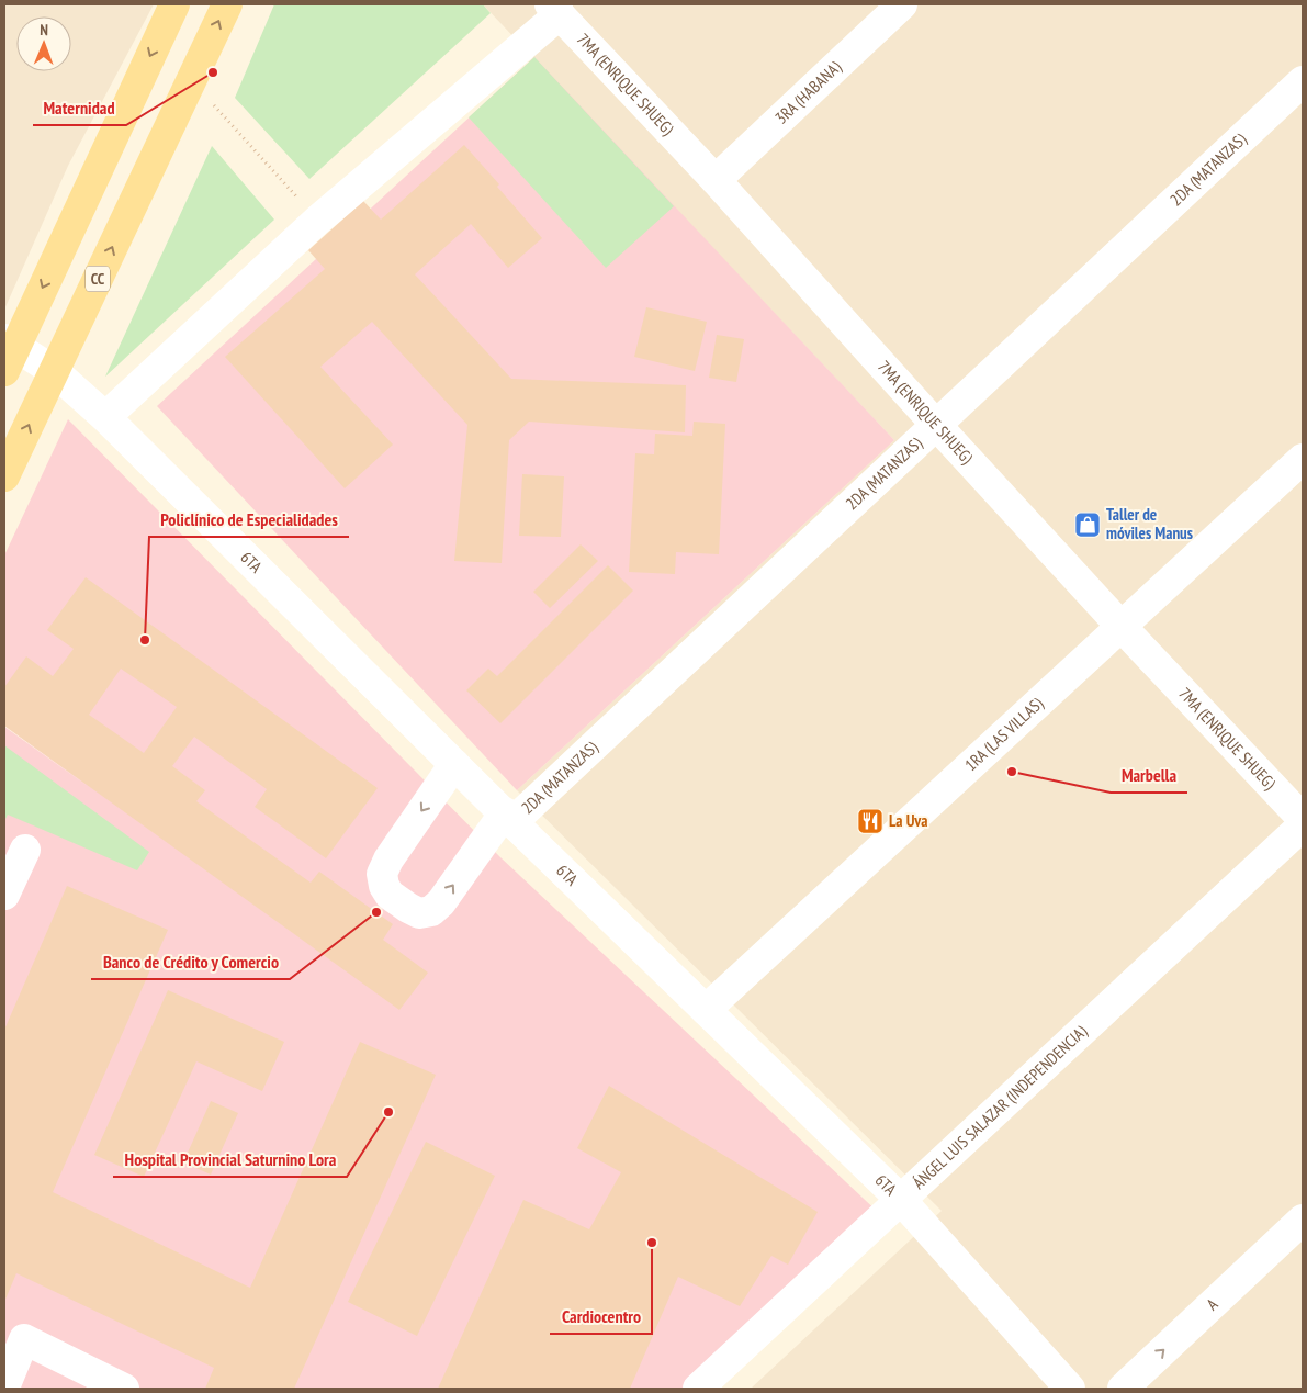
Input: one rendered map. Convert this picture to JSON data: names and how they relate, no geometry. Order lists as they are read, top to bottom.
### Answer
{
  "streets": {
    "main road": ["CC"],
    "street": [
      "7MA (ENRIQUE SHUEG)",
      "3RA (HABANA)",
      "2DA (MATANZAS)",
      "6TA",
      "1RA (LAS VILLAS)",
      "ÁNGEL LUIS SALAZAR (INDEPENDENCIA)",
      "A"
    ]
  },
  "crossings": [
    ["7MA (ENRIQUE SHUEG)", "3RA (HABANA)"],
    ["7MA (ENRIQUE SHUEG)", "2DA (MATANZAS)"],
    ["7MA (ENRIQUE SHUEG)", "1RA (LAS VILLAS)"],
    ["2DA (MATANZAS)", "6TA"],
    ["CC", "6TA"],
    ["6TA", "1RA (LAS VILLAS)"],
    ["6TA", "ÁNGEL LUIS SALAZAR (INDEPENDENCIA)"]
  ],
  "one_way": ["A"],
  "places": {
    "other": [
      "Maternidad",
      "Policlínico de Especialidades",
      "Marbella",
      "Banco de Crédito y Comercio",
      "Hospital Provincial Saturnino Lora",
      "Cardiocentro"
    ],
    "shop": ["Taller de móviles Manus"],
    "restaurant": ["La Uva"]
  },
  "north": "top"
}
